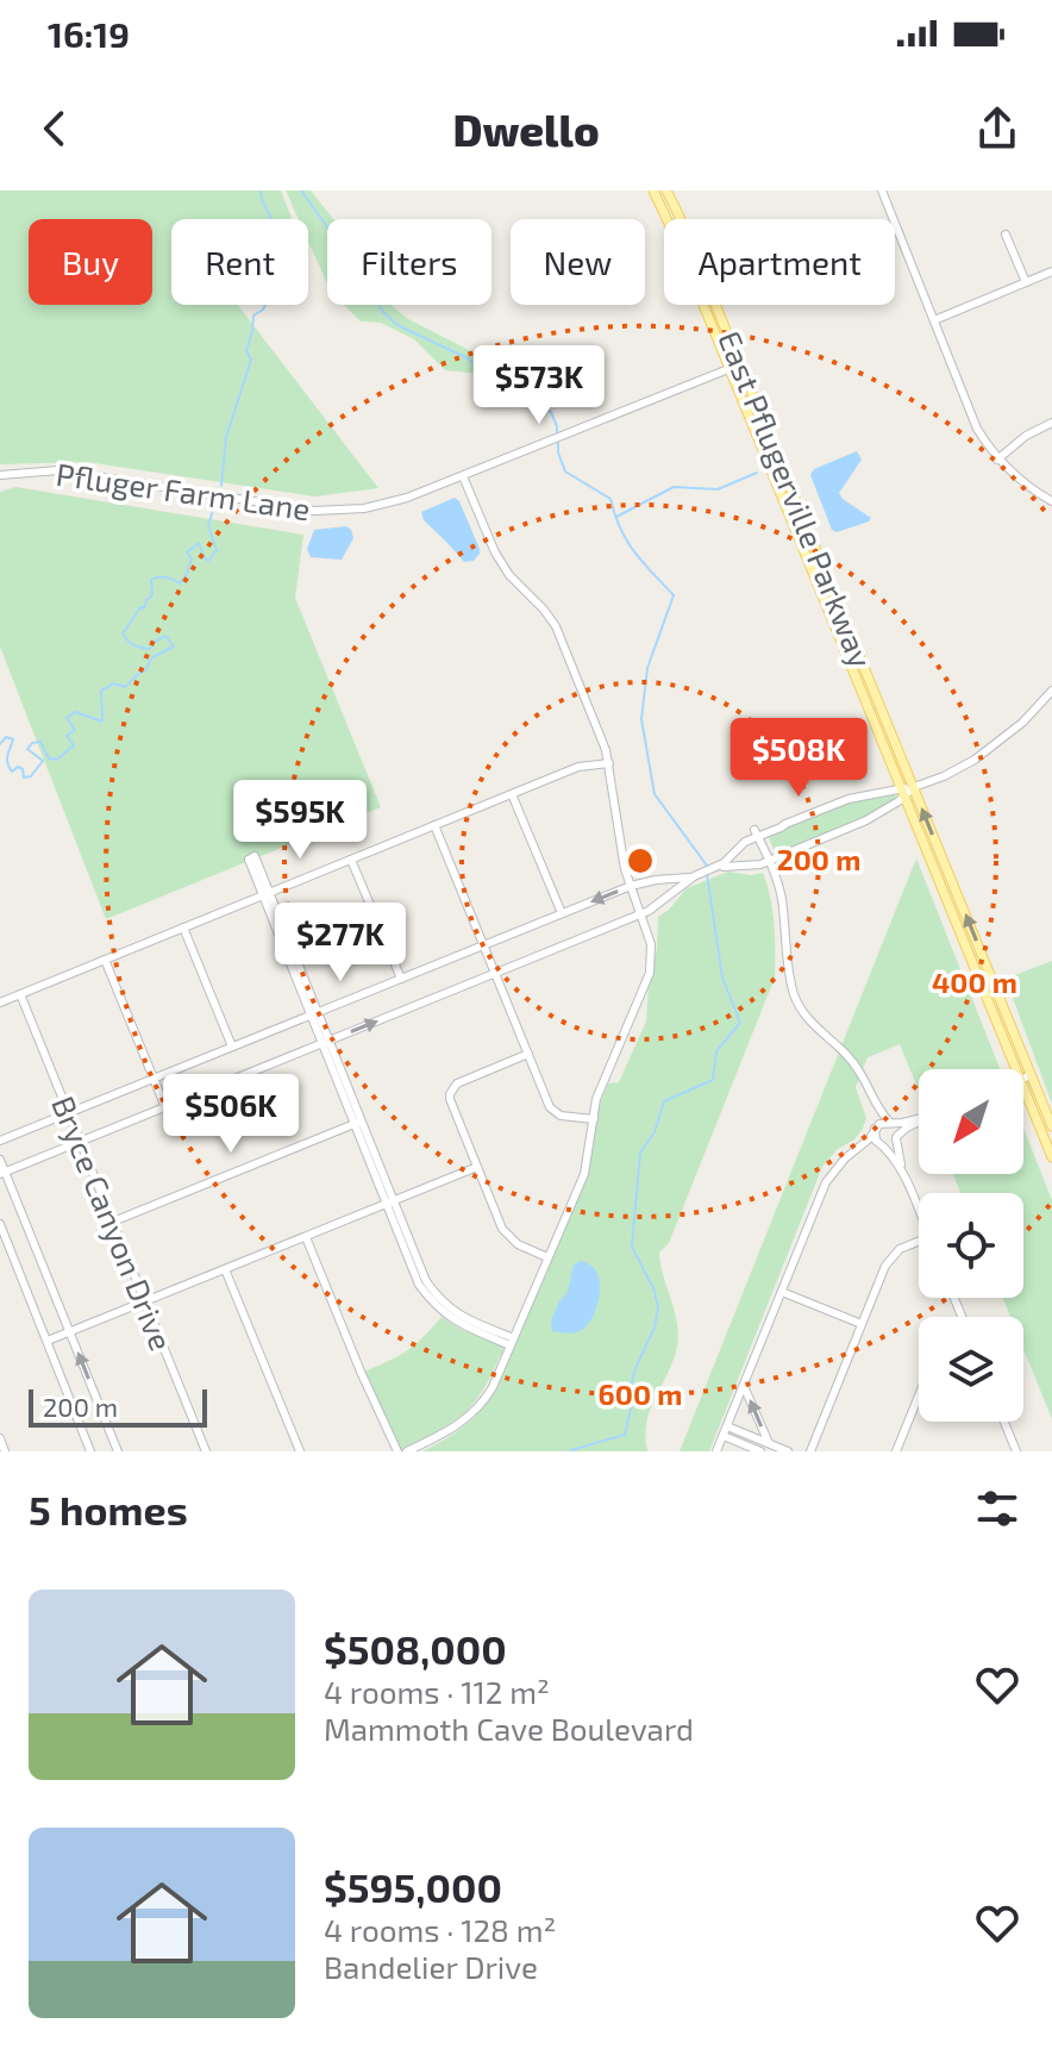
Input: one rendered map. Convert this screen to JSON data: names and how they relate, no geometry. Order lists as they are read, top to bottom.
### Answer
{
  "streets": {
    "main road": ["East Pflugerville Parkway"],
    "street": ["Pfluger Farm Lane", "Bryce Canyon Drive"]
  },
  "crossings": [
    ["Pfluger Farm Lane", "East Pflugerville Parkway"]
  ],
  "scale_bar": "200 m",
  "north": "bottom left",
  "page": {
    "status": "16:19",
    "header": "Dwello",
    "chip": [
      "Buy",
      "Rent",
      "Filters",
      "New",
      "Apartment"
    ],
    "price": [
      "$573K",
      "$508K",
      "$595K",
      "$277K",
      "$506K"
    ],
    "scale": "200 m",
    "heading": "5 homes",
    "list": [
      {
        "name": "$508,000",
        "note": "4 rooms · 112 m² · Mammoth Cave Boulevard"
      },
      {
        "name": "$595,000",
        "note": "4 rooms · 128 m² · Bandelier Drive"
      }
    ]
  },
  "rings": ["200 m", "400 m", "600 m"]
}
